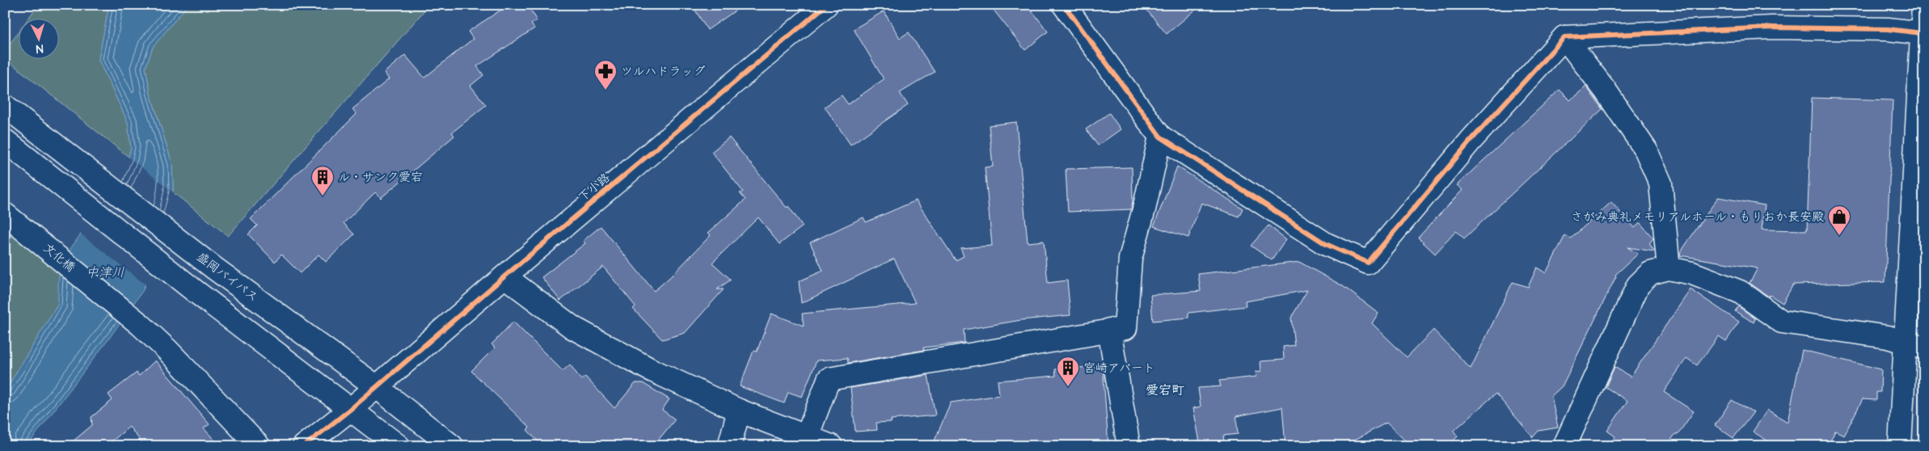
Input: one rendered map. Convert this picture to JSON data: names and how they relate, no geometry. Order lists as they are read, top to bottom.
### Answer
{
  "streets": {
    "main road": ["下小路", "文化橋", "盛岡バイパス"]
  },
  "crossings": [
    ["下小路", "盛岡バイパス"]
  ],
  "districts": ["愛宕町"],
  "water": ["中津川"],
  "places": {
    "pharmacy": ["ツルハドラッグ"],
    "building": ["ル・サンク愛宕", "宮崎アパート"],
    "shop": ["さがみ典礼メモリアルホール・もりおか長安殿"]
  },
  "north": "bottom"
}
